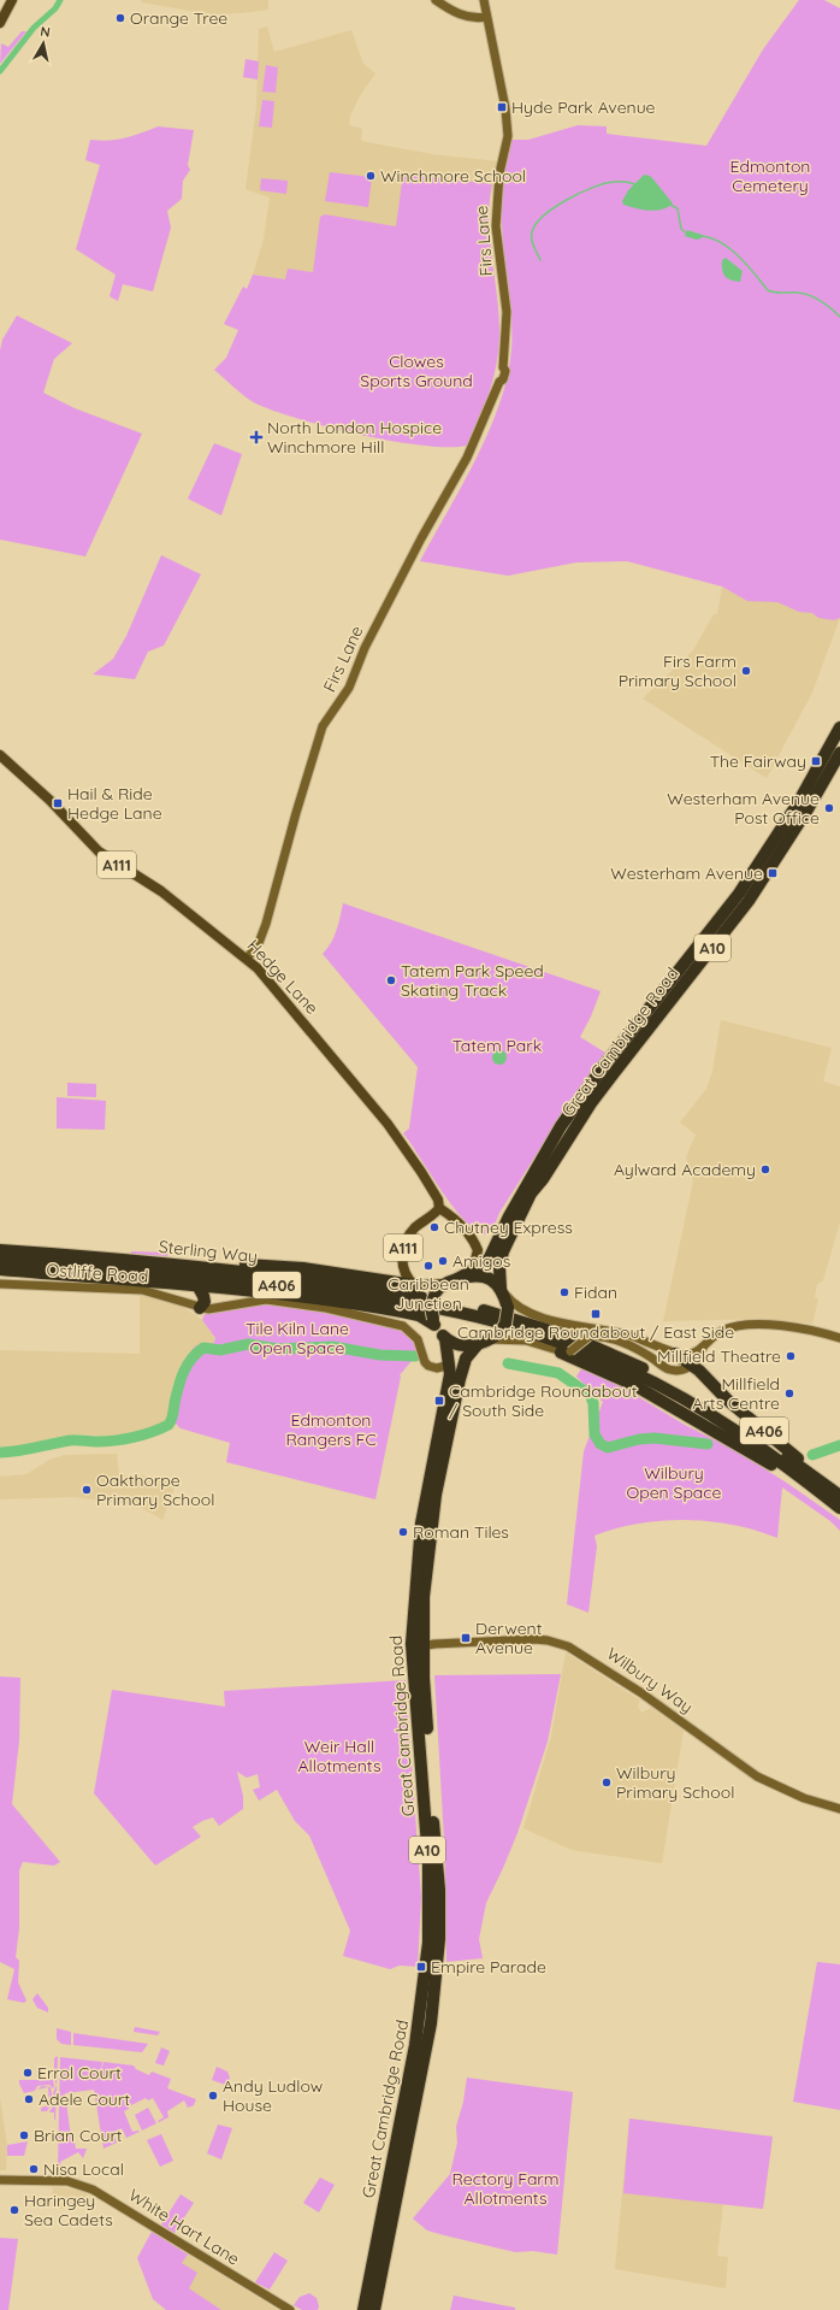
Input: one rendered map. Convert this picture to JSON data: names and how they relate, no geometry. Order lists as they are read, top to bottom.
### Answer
{
  "streets": {
    "highway": [
      "A10",
      "Great Cambridge Road",
      "Sterling Way",
      "A406"
    ],
    "main road": ["A111", "Hedge Lane"],
    "street": [
      "Firs Lane",
      "Ostliffe Road",
      "Wilbury Way",
      "White Hart Lane"
    ]
  },
  "crossings": [
    ["Firs Lane", "Hedge Lane"],
    ["A111", "A10"],
    ["A111", "Hedge Lane"],
    ["A111", "Great Cambridge Road"],
    ["A111", "Sterling Way"],
    ["A111", "A406"],
    ["A10", "Hedge Lane"],
    ["A10", "Great Cambridge Road"],
    ["A10", "Sterling Way"],
    ["A10", "A406"],
    ["Hedge Lane", "Great Cambridge Road"],
    ["Hedge Lane", "Sterling Way"],
    ["Hedge Lane", "A406"],
    ["Great Cambridge Road", "Sterling Way"],
    ["Great Cambridge Road", "Ostliffe Road"],
    ["Great Cambridge Road", "A406"],
    ["Great Cambridge Road", "Wilbury Way"],
    ["Sterling Way", "A406"]
  ],
  "parks": [
    "Edmonton Cemetery",
    "Clowes Sports Ground",
    "Tatem Park",
    "Tile Kiln Lane Open Space",
    "Edmonton Rangers FC",
    "Wilbury Open Space",
    "Weir Hall Allotments",
    "Rectory Farm Allotments"
  ],
  "places": {
    "other": [
      "Orange Tree",
      "Winchmore School",
      "Firs Farm Primary School",
      "Westerham Avenue Post Office",
      "Tatem Park Speed Skating Track",
      "Aylward Academy",
      "Chutney Express",
      "Amigos",
      "Caribbean Junction",
      "Fidan",
      "Millfield Theatre",
      "Millfield Arts Centre",
      "Oakthorpe Primary School",
      "Roman Tiles",
      "Wilbury Primary School",
      "Errol Court",
      "Andy Ludlow House",
      "Adele Court",
      "Brian Court",
      "Nisa Local",
      "Haringey Sea Cadets"
    ],
    "transit": [
      "Hyde Park Avenue",
      "The Fairway",
      "Hail & Ride Hedge Lane",
      "Westerham Avenue",
      "Cambridge Roundabout / East Side",
      "Cambridge Roundabout / South Side",
      "Derwent Avenue",
      "Empire Parade"
    ],
    "health": ["North London Hospice Winchmore Hill"]
  },
  "north": "top"
}
